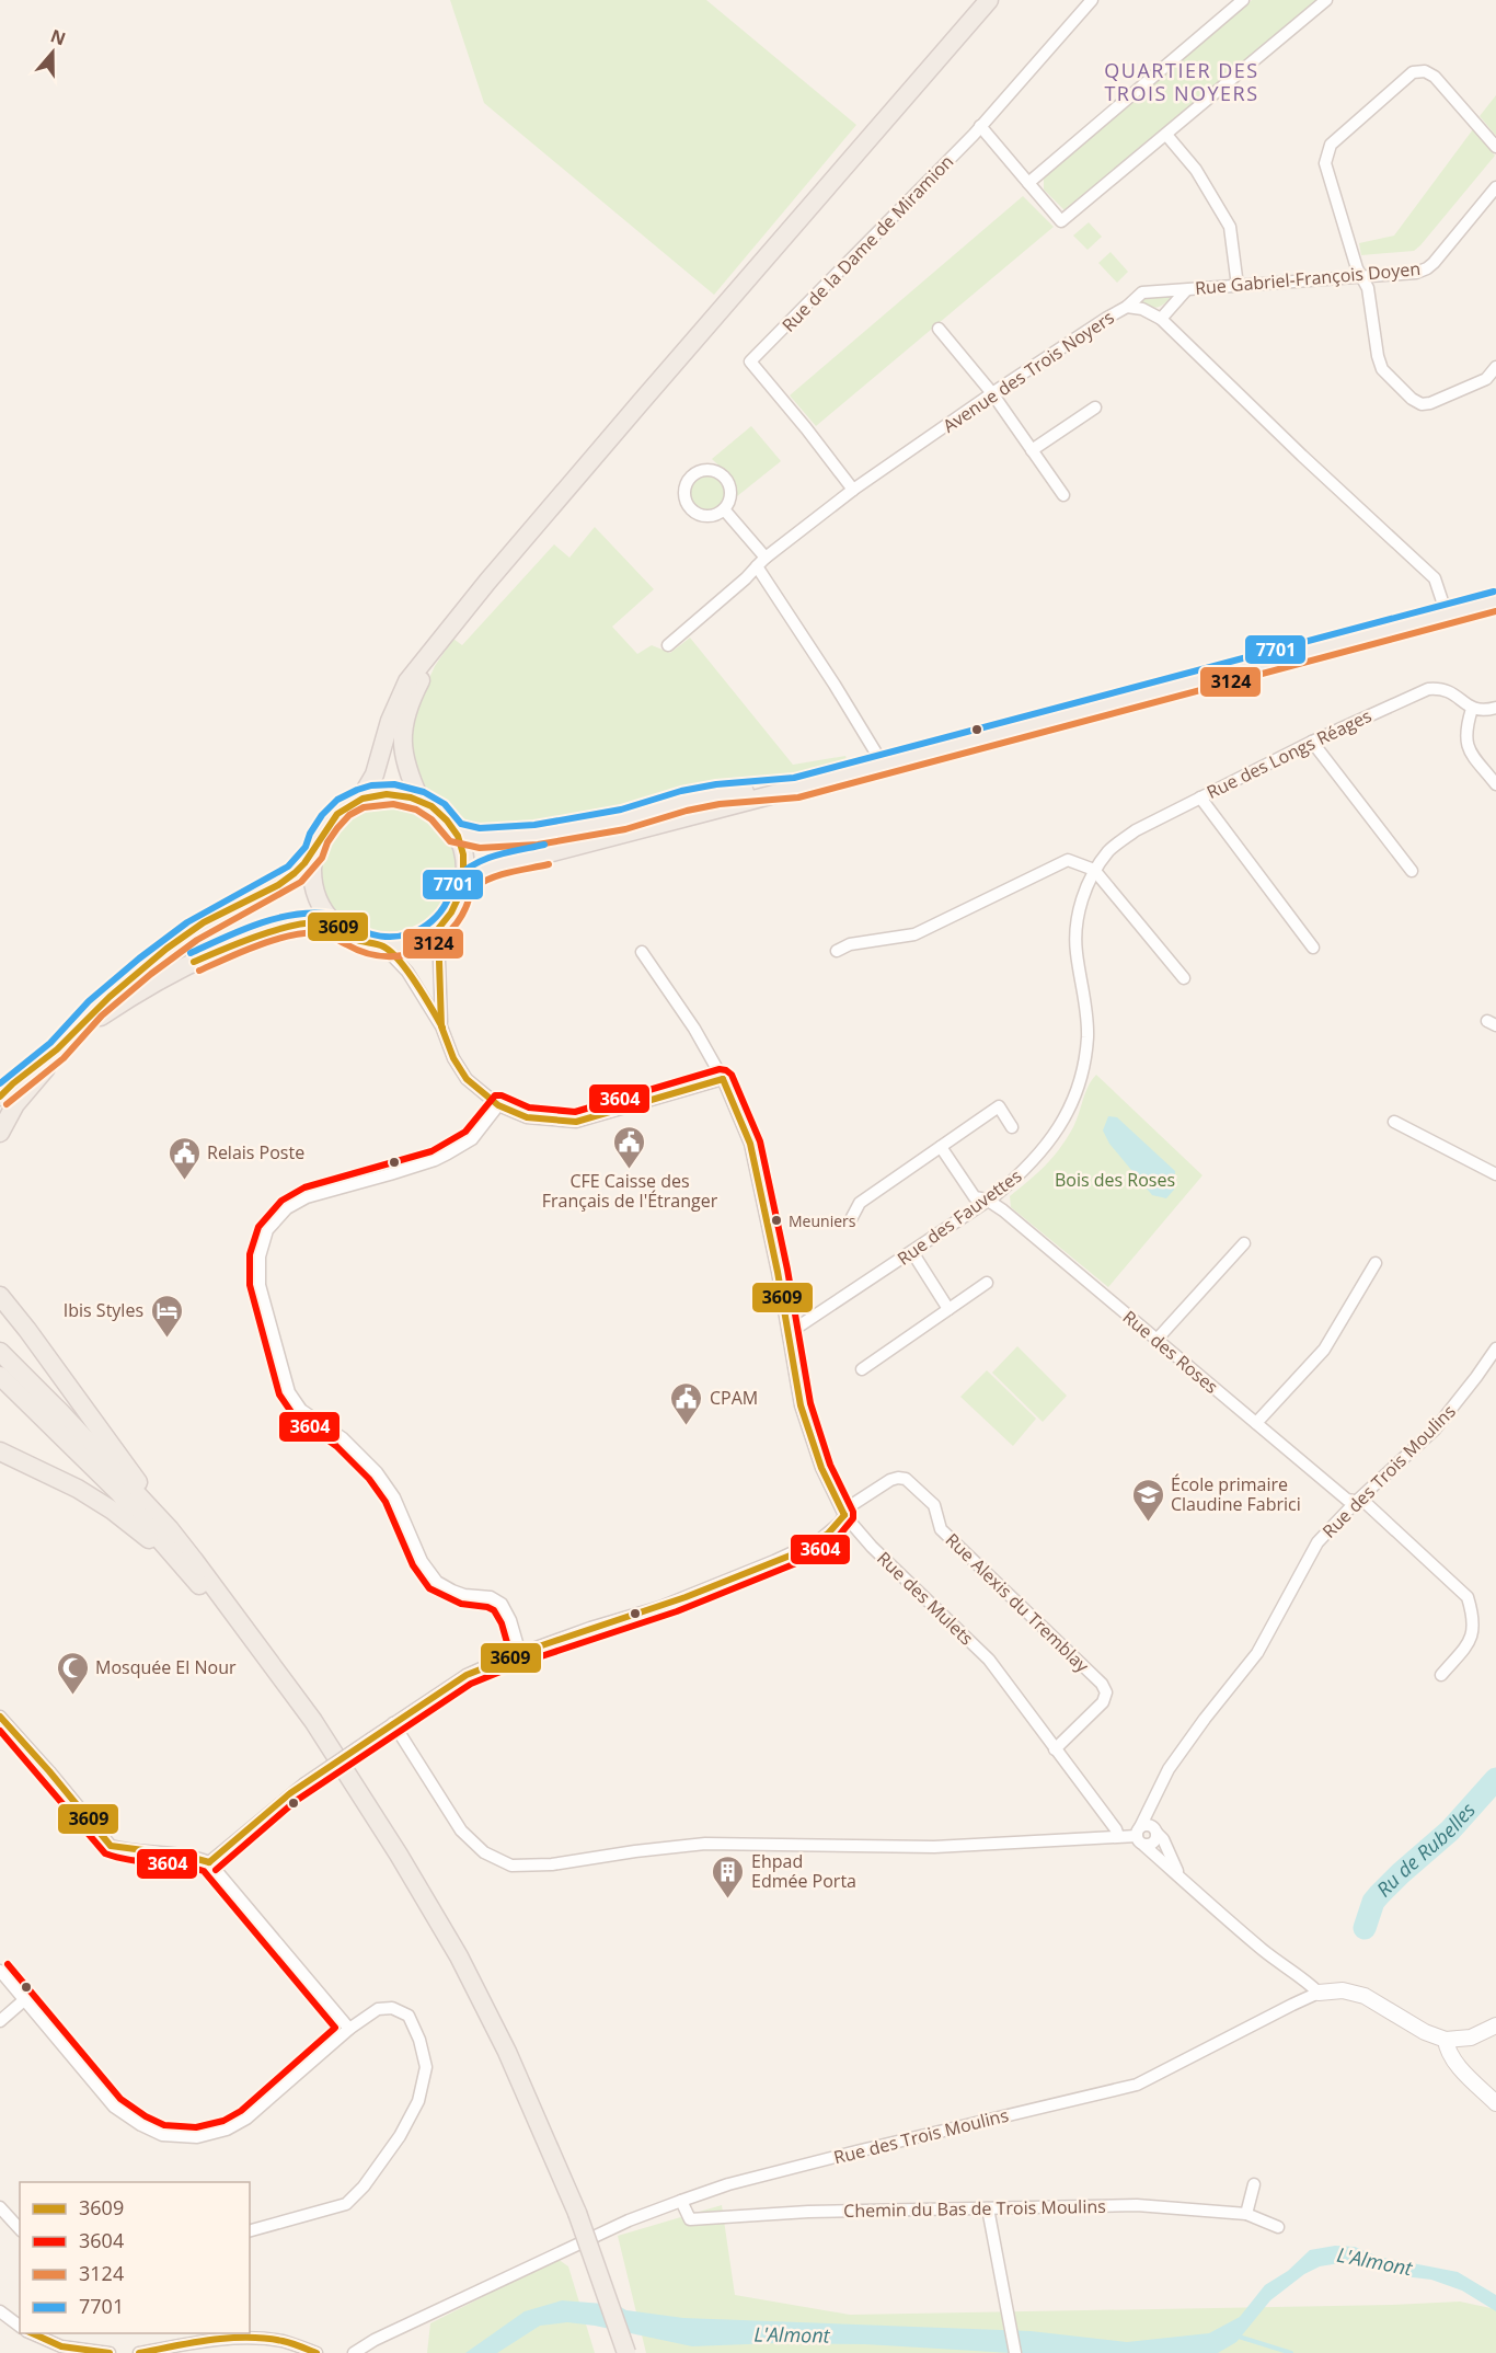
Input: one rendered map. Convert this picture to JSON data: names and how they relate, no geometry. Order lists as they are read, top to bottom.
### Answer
{
  "streets": {
    "street": [
      "Rue de la Dame de Miramion",
      "Rue Gabriel-François Doyen",
      "Avenue des Trois Noyers",
      "Rue des Longs Réages",
      "Rue des Fauvettes",
      "Rue des Roses",
      "Rue des Trois Moulins",
      "Rue des Mulets",
      "Rue Alexis du Tremblay",
      "Chemin du Bas de Trois Moulins"
    ]
  },
  "crossings": [
    ["Rue de la Dame de Miramion", "Avenue des Trois Noyers"],
    ["Rue Gabriel-François Doyen", "Avenue des Trois Noyers"],
    ["Rue des Longs Réages", "Rue des Fauvettes"],
    ["Rue des Fauvettes", "Rue des Roses"],
    ["Rue des Fauvettes", "Rue des Mulets"],
    ["Rue des Roses", "Rue des Trois Moulins"],
    ["Rue des Trois Moulins", "Chemin du Bas de Trois Moulins"],
    ["Rue des Mulets", "Rue Alexis du Tremblay"]
  ],
  "districts": ["QUARTIER DES TROIS NOYERS"],
  "water": ["Ru de Rubelles", "L'Almont"],
  "parks": ["Bois des Roses"],
  "places": {
    "public building": ["CFE Caisse des Français de l'Étranger", "Relais Poste", "CPAM"],
    "other": ["Meuniers"],
    "hotel": ["Ibis Styles"],
    "school or university": ["École primaire Claudine Fabrici"],
    "mosque": ["Mosquée El Nour"],
    "building": ["Ehpad Edmée Porta"]
  },
  "lines": [
    "transit line 7701",
    "transit line 3124",
    "transit line 3609",
    "transit line 3604"
  ],
  "legend": [
    "3609",
    "3604",
    "3124",
    "7701"
  ],
  "north": "top"
}
